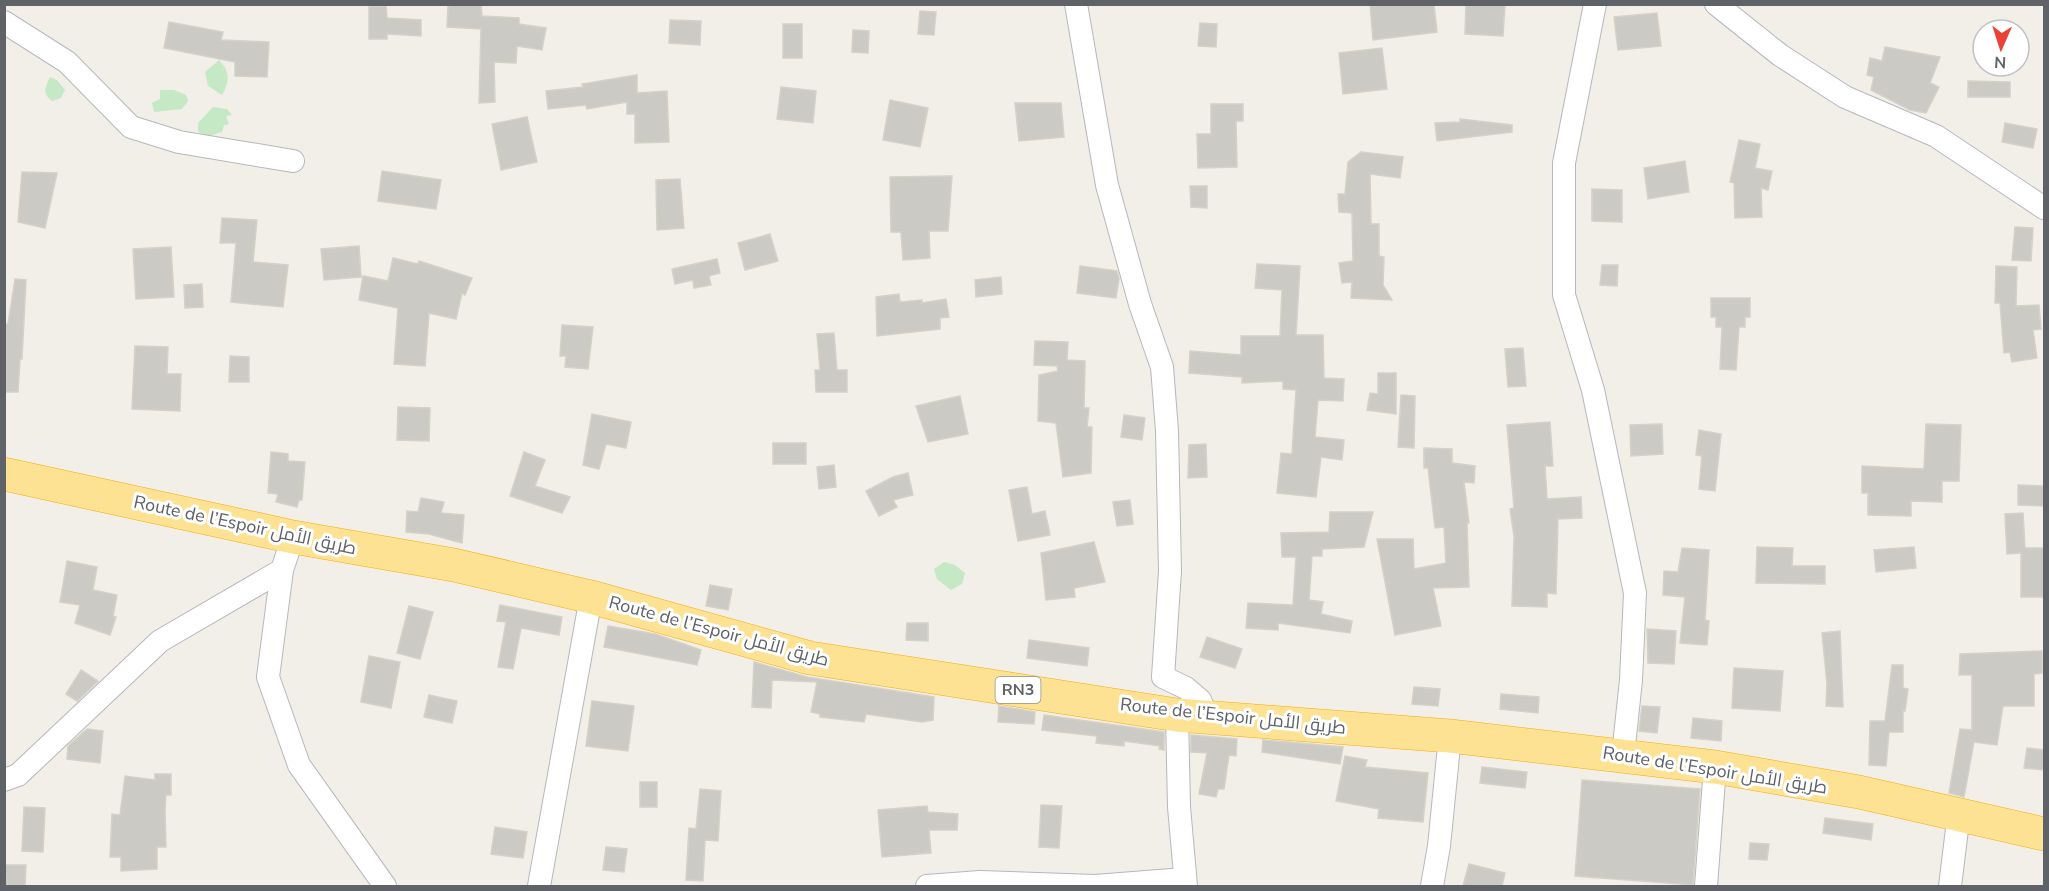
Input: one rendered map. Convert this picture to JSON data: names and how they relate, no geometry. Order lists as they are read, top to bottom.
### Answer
{
  "streets": {
    "highway": ["Route de l’Espoir طريق الأمل", "RN3"]
  },
  "north": "bottom"
}
